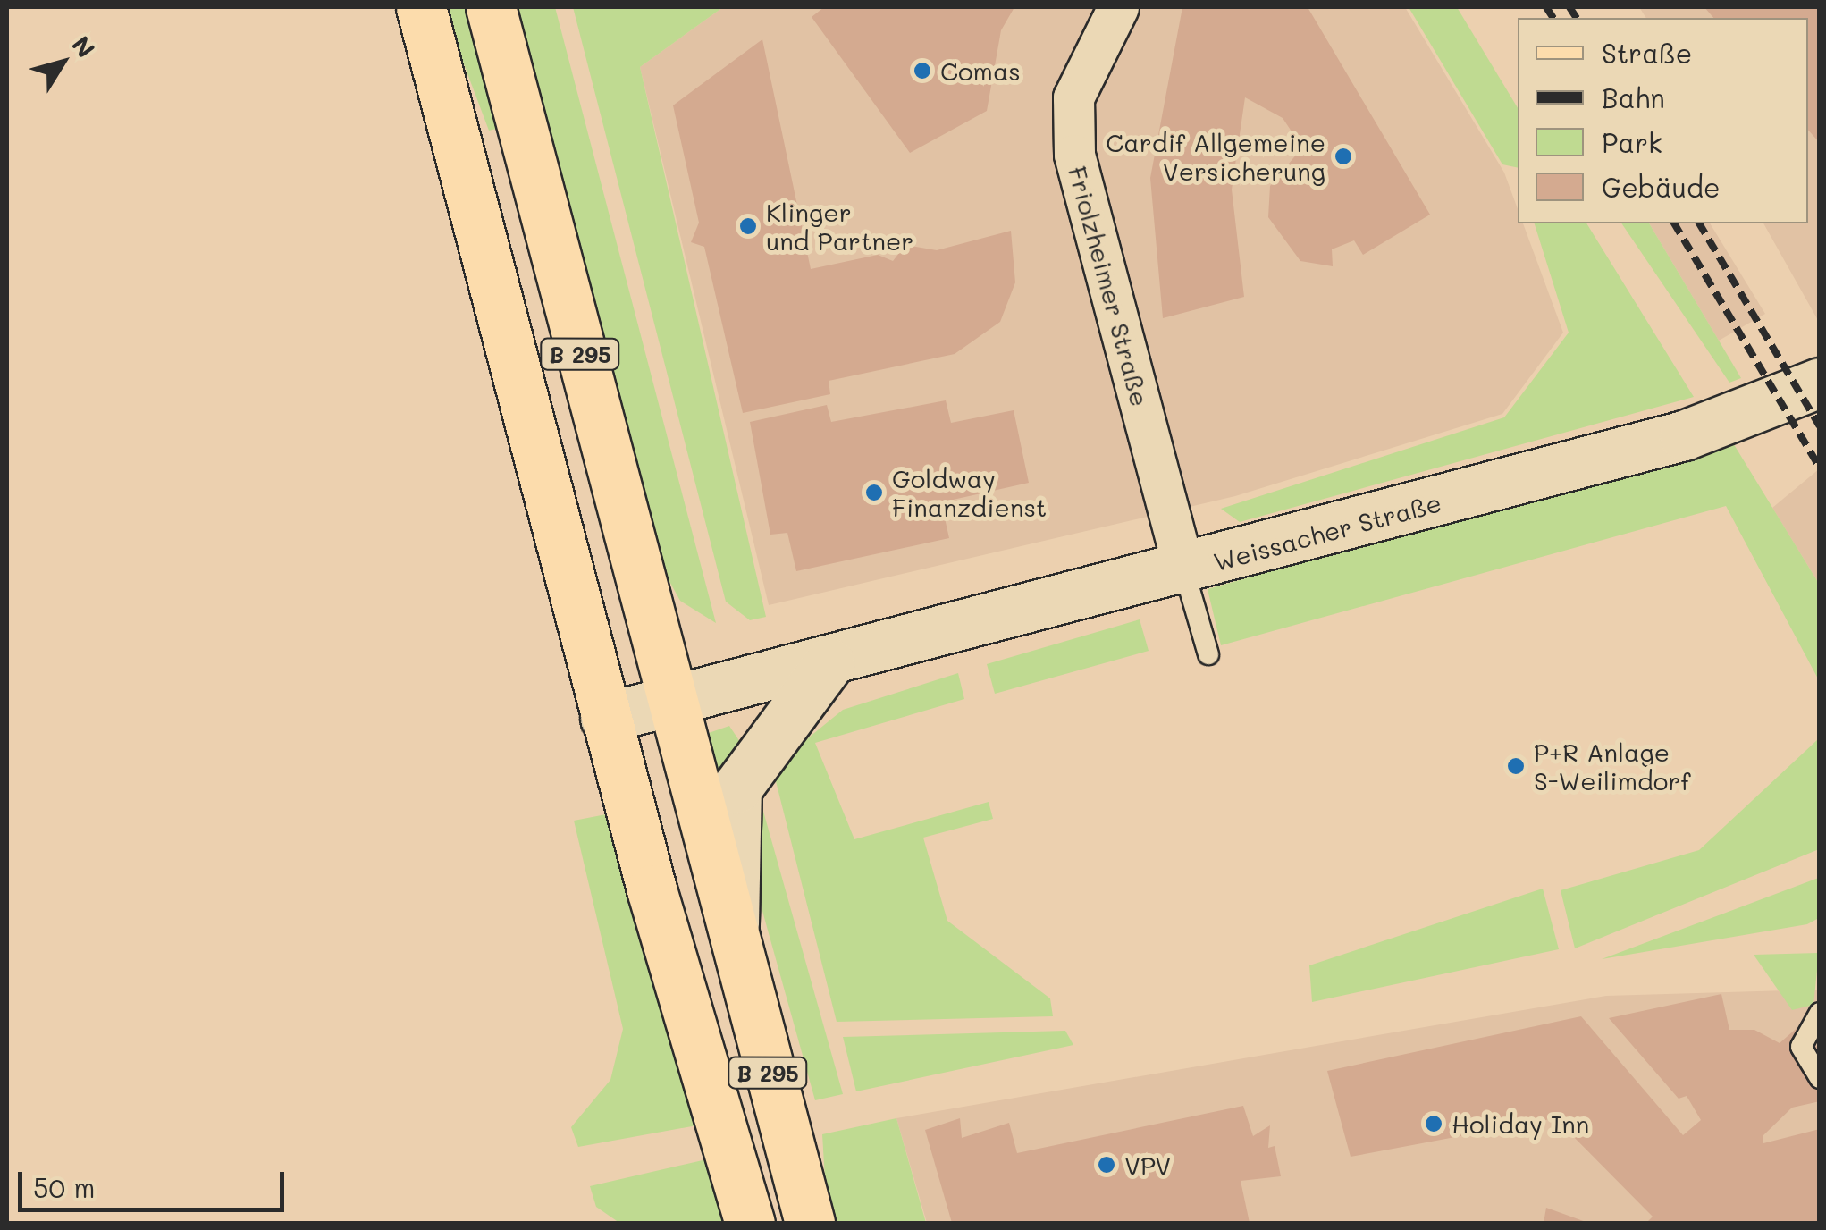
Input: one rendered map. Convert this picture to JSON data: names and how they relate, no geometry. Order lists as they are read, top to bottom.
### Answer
{
  "streets": {
    "main road": ["B 295"],
    "street": ["Friolzheimer Straße", "Weissacher Straße"]
  },
  "crossings": [
    ["Friolzheimer Straße", "Weissacher Straße"],
    ["B 295", "Weissacher Straße"]
  ],
  "places": [
    "Comas",
    "Cardif Allgemeine Versicherung",
    "Klinger und Partner",
    "Goldway Finanzdienst",
    "P+R Anlage S-Weilimdorf",
    "Holiday Inn",
    "VPV"
  ],
  "legend": [
    "Straße",
    "Bahn",
    "Park",
    "Gebäude"
  ],
  "scale_bar": "50 m",
  "north": "top right"
}
